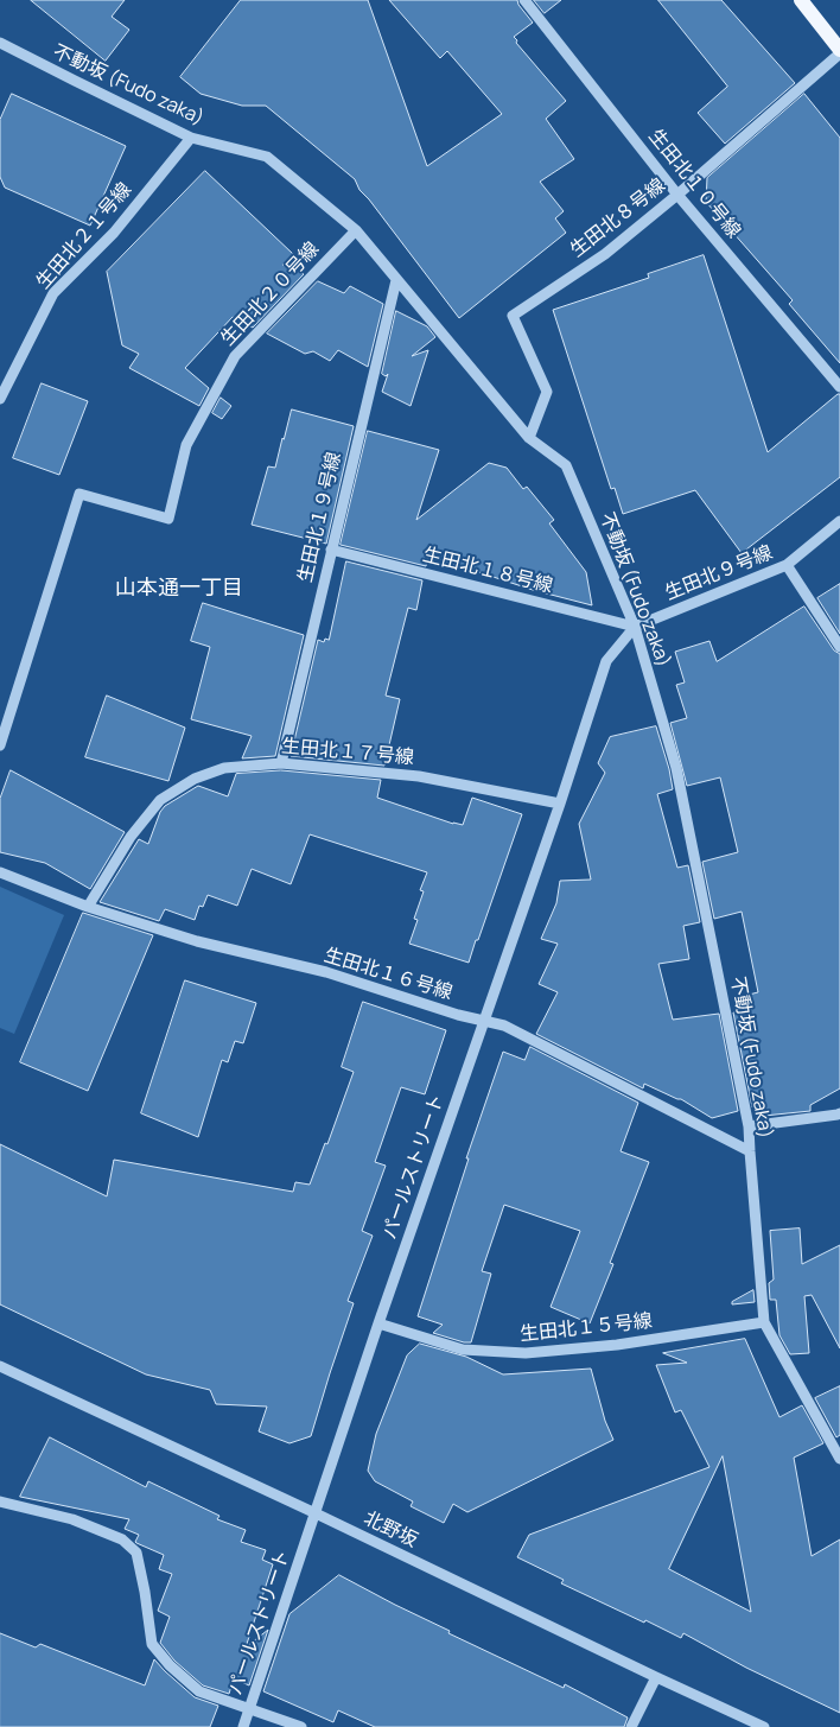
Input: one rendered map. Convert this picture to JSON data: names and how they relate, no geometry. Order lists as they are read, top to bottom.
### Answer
{
  "streets": {
    "street": [
      "不動坂 (Fudo zaka)",
      "生田北１０号線",
      "生田北８号線",
      "生田北２１号線",
      "生田北２０号線",
      "生田北１９号線",
      "生田北１８号線",
      "生田北９号線",
      "生田北１７号線",
      "生田北１６号線",
      "パールストリート",
      "生田北１５号線",
      "北野坂"
    ]
  },
  "crossings": [
    ["不動坂 (Fudo zaka)", "生田北８号線"],
    ["不動坂 (Fudo zaka)", "生田北２１号線"],
    ["不動坂 (Fudo zaka)", "生田北２０号線"],
    ["不動坂 (Fudo zaka)", "生田北１９号線"],
    ["不動坂 (Fudo zaka)", "生田北１８号線"],
    ["不動坂 (Fudo zaka)", "生田北９号線"],
    ["不動坂 (Fudo zaka)", "生田北１６号線"],
    ["不動坂 (Fudo zaka)", "パールストリート"],
    ["不動坂 (Fudo zaka)", "生田北１５号線"],
    ["生田北１０号線", "生田北８号線"],
    ["生田北１９号線", "生田北１８号線"],
    ["生田北１９号線", "生田北１７号線"],
    ["生田北１８号線", "生田北９号線"],
    ["生田北１８号線", "パールストリート"],
    ["生田北９号線", "パールストリート"],
    ["生田北１７号線", "生田北１６号線"],
    ["生田北１７号線", "パールストリート"],
    ["生田北１６号線", "パールストリート"],
    ["パールストリート", "生田北１５号線"],
    ["パールストリート", "北野坂"]
  ],
  "districts": ["山本通一丁目"]
}
